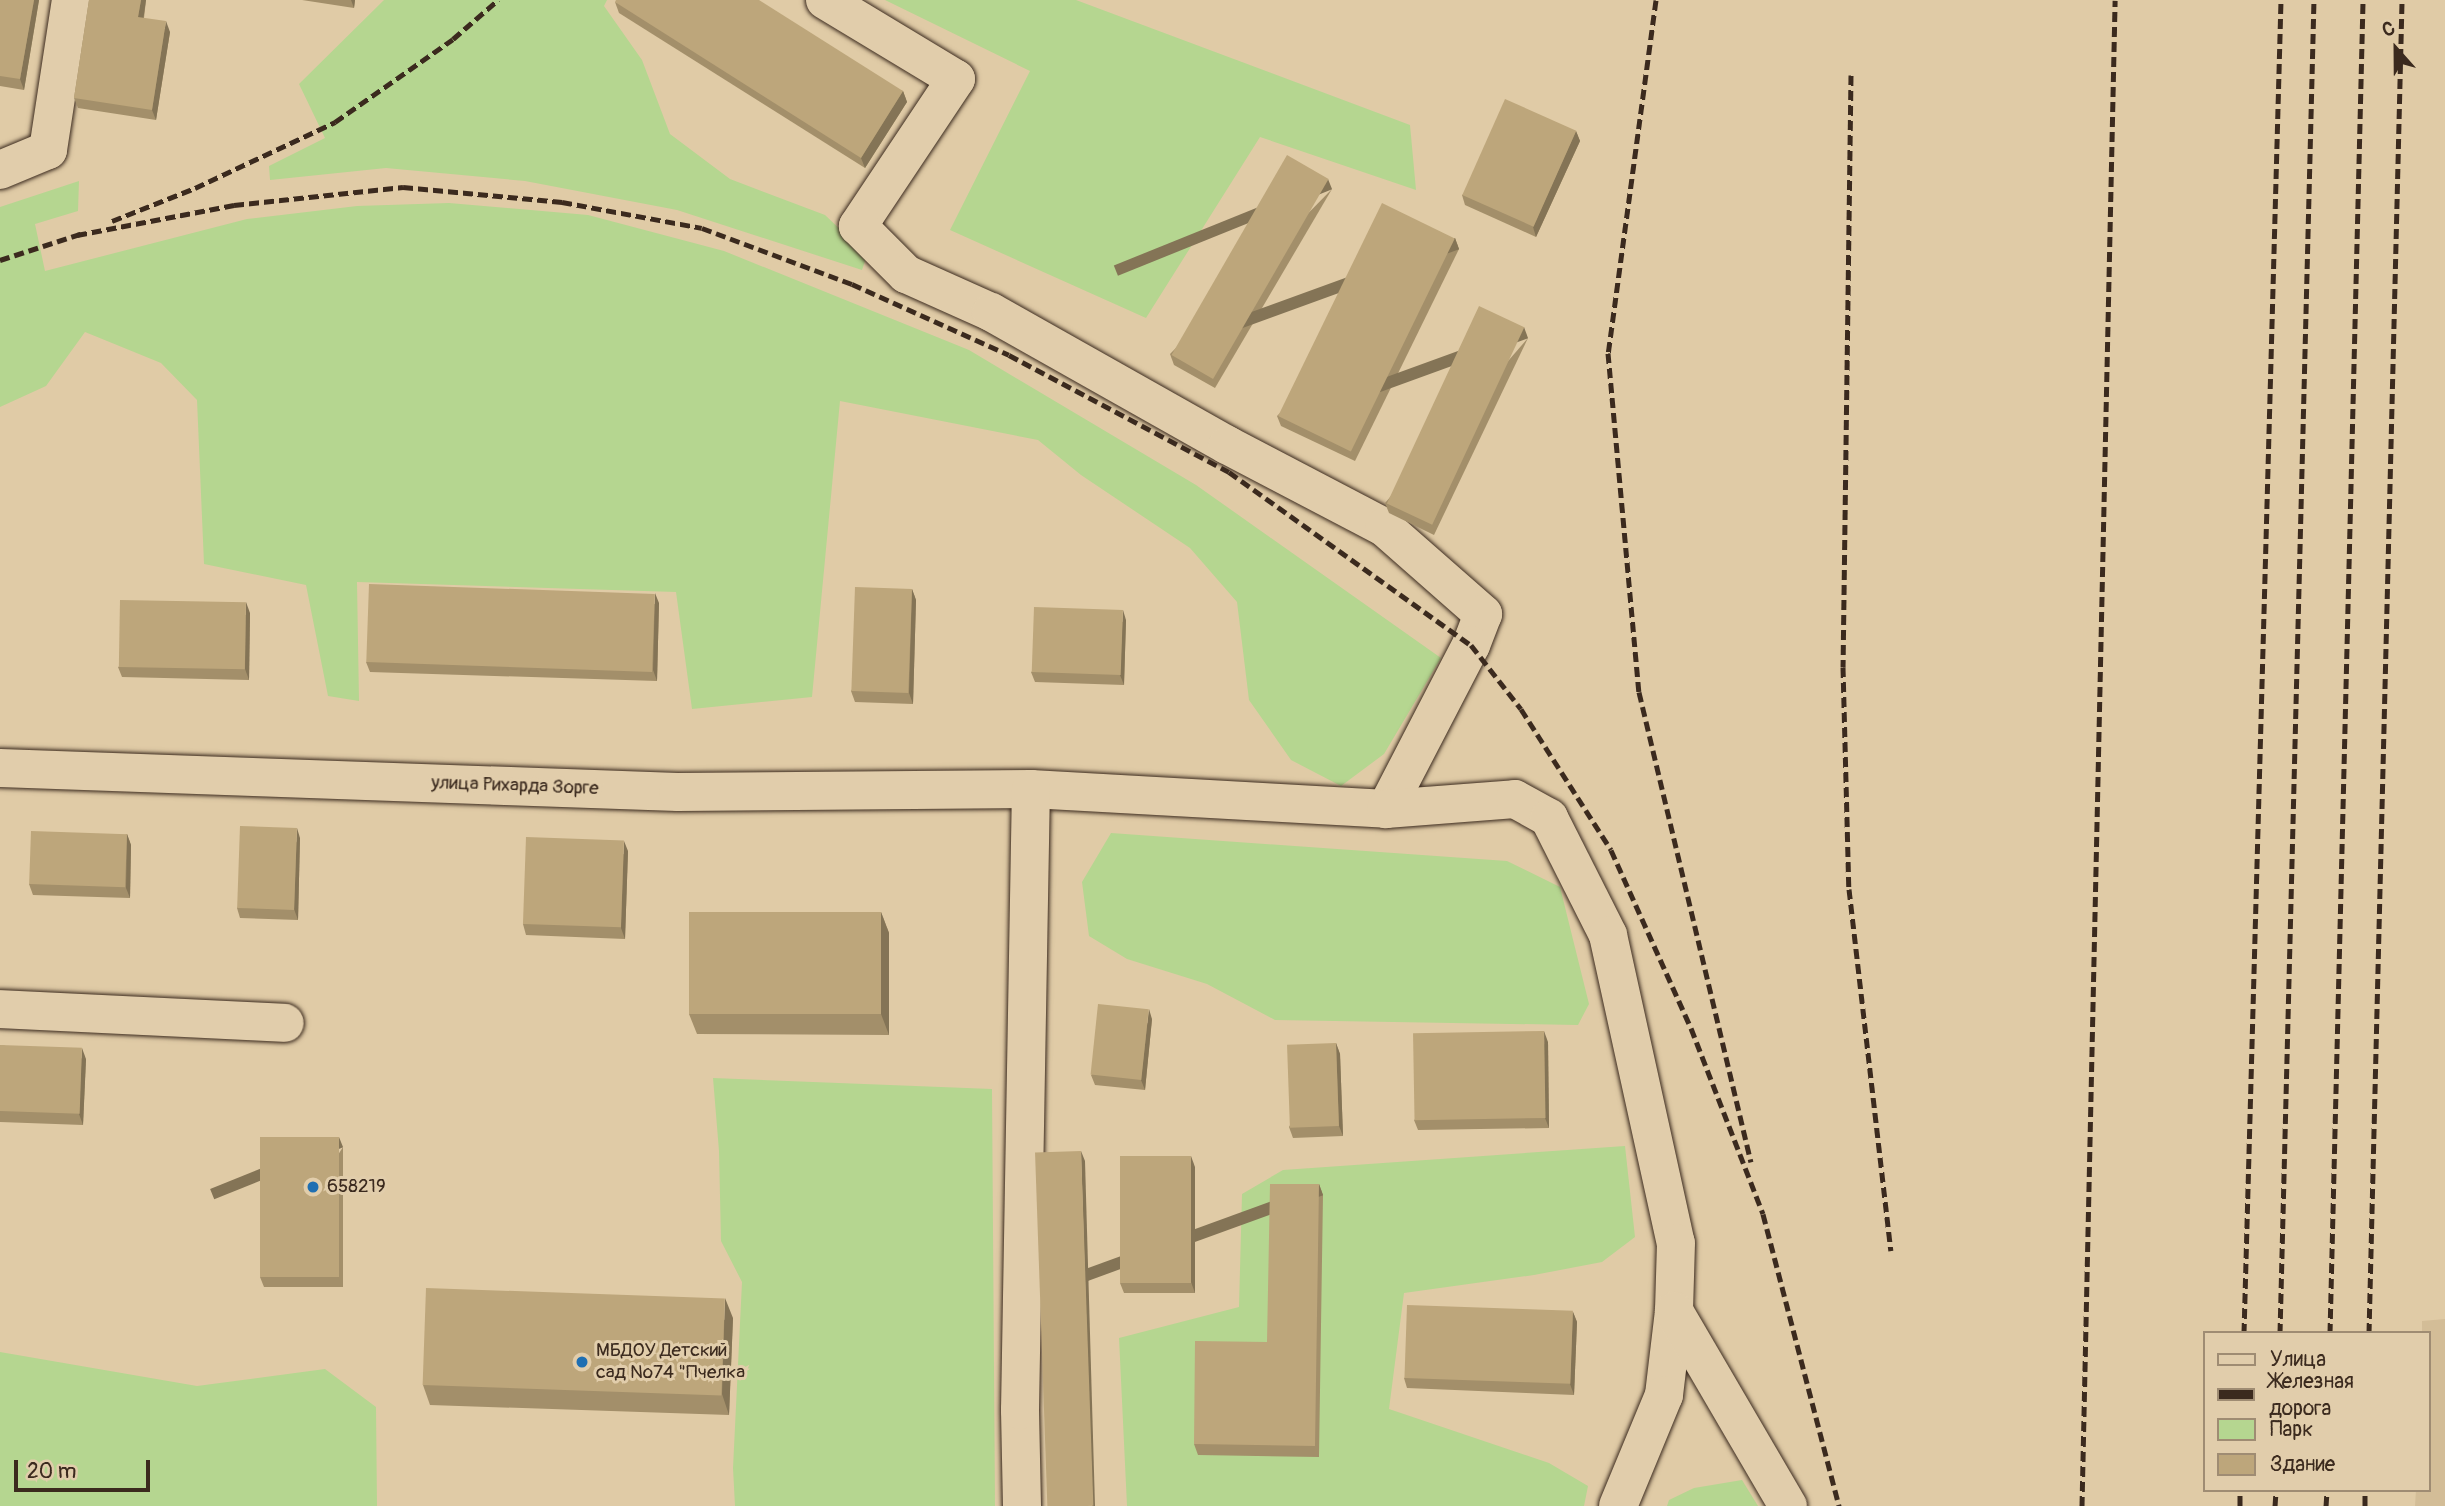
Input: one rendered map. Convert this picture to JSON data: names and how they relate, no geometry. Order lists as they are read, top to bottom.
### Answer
{
  "streets": {
    "street": ["улица Рихарда Зорге"]
  },
  "places": ["658219", "МБДОУ Детский сад №74 \"Пчелка"],
  "legend": [
    "Улица",
    "Железная дорога",
    "Парк",
    "Здание"
  ],
  "scale_bar": "20 m",
  "north": "top"
}
